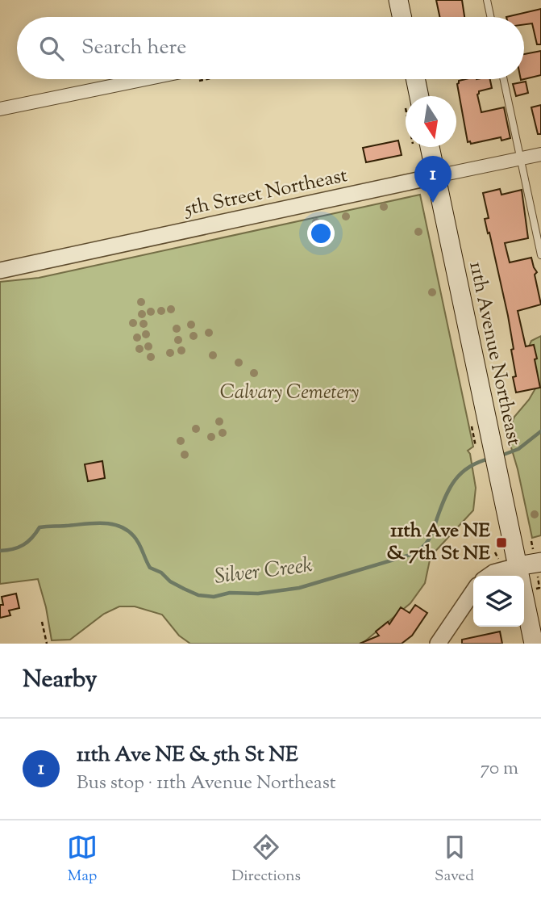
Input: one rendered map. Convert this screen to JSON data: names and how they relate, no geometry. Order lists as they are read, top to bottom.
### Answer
{
  "streets": {
    "main road": ["11th Avenue Northeast"],
    "street": ["5th Street Northeast"]
  },
  "crossings": [
    ["5th Street Northeast", "11th Avenue Northeast"]
  ],
  "water": ["Silver Creek"],
  "parks": ["Calvary Cemetery"],
  "places": {
    "transit": ["11th Ave NE & 7th St NE"]
  },
  "north": "bottom",
  "page": {
    "search": "Search here",
    "pins": "1",
    "heading": "Nearby",
    "list": [
      {
        "mark": "1",
        "name": "11th Ave NE & 5th St NE",
        "note": "Bus stop · 11th Avenue Northeast",
        "value": "70 m"
      }
    ],
    "nav": ["Map", "Directions", "Saved"]
  }
}
